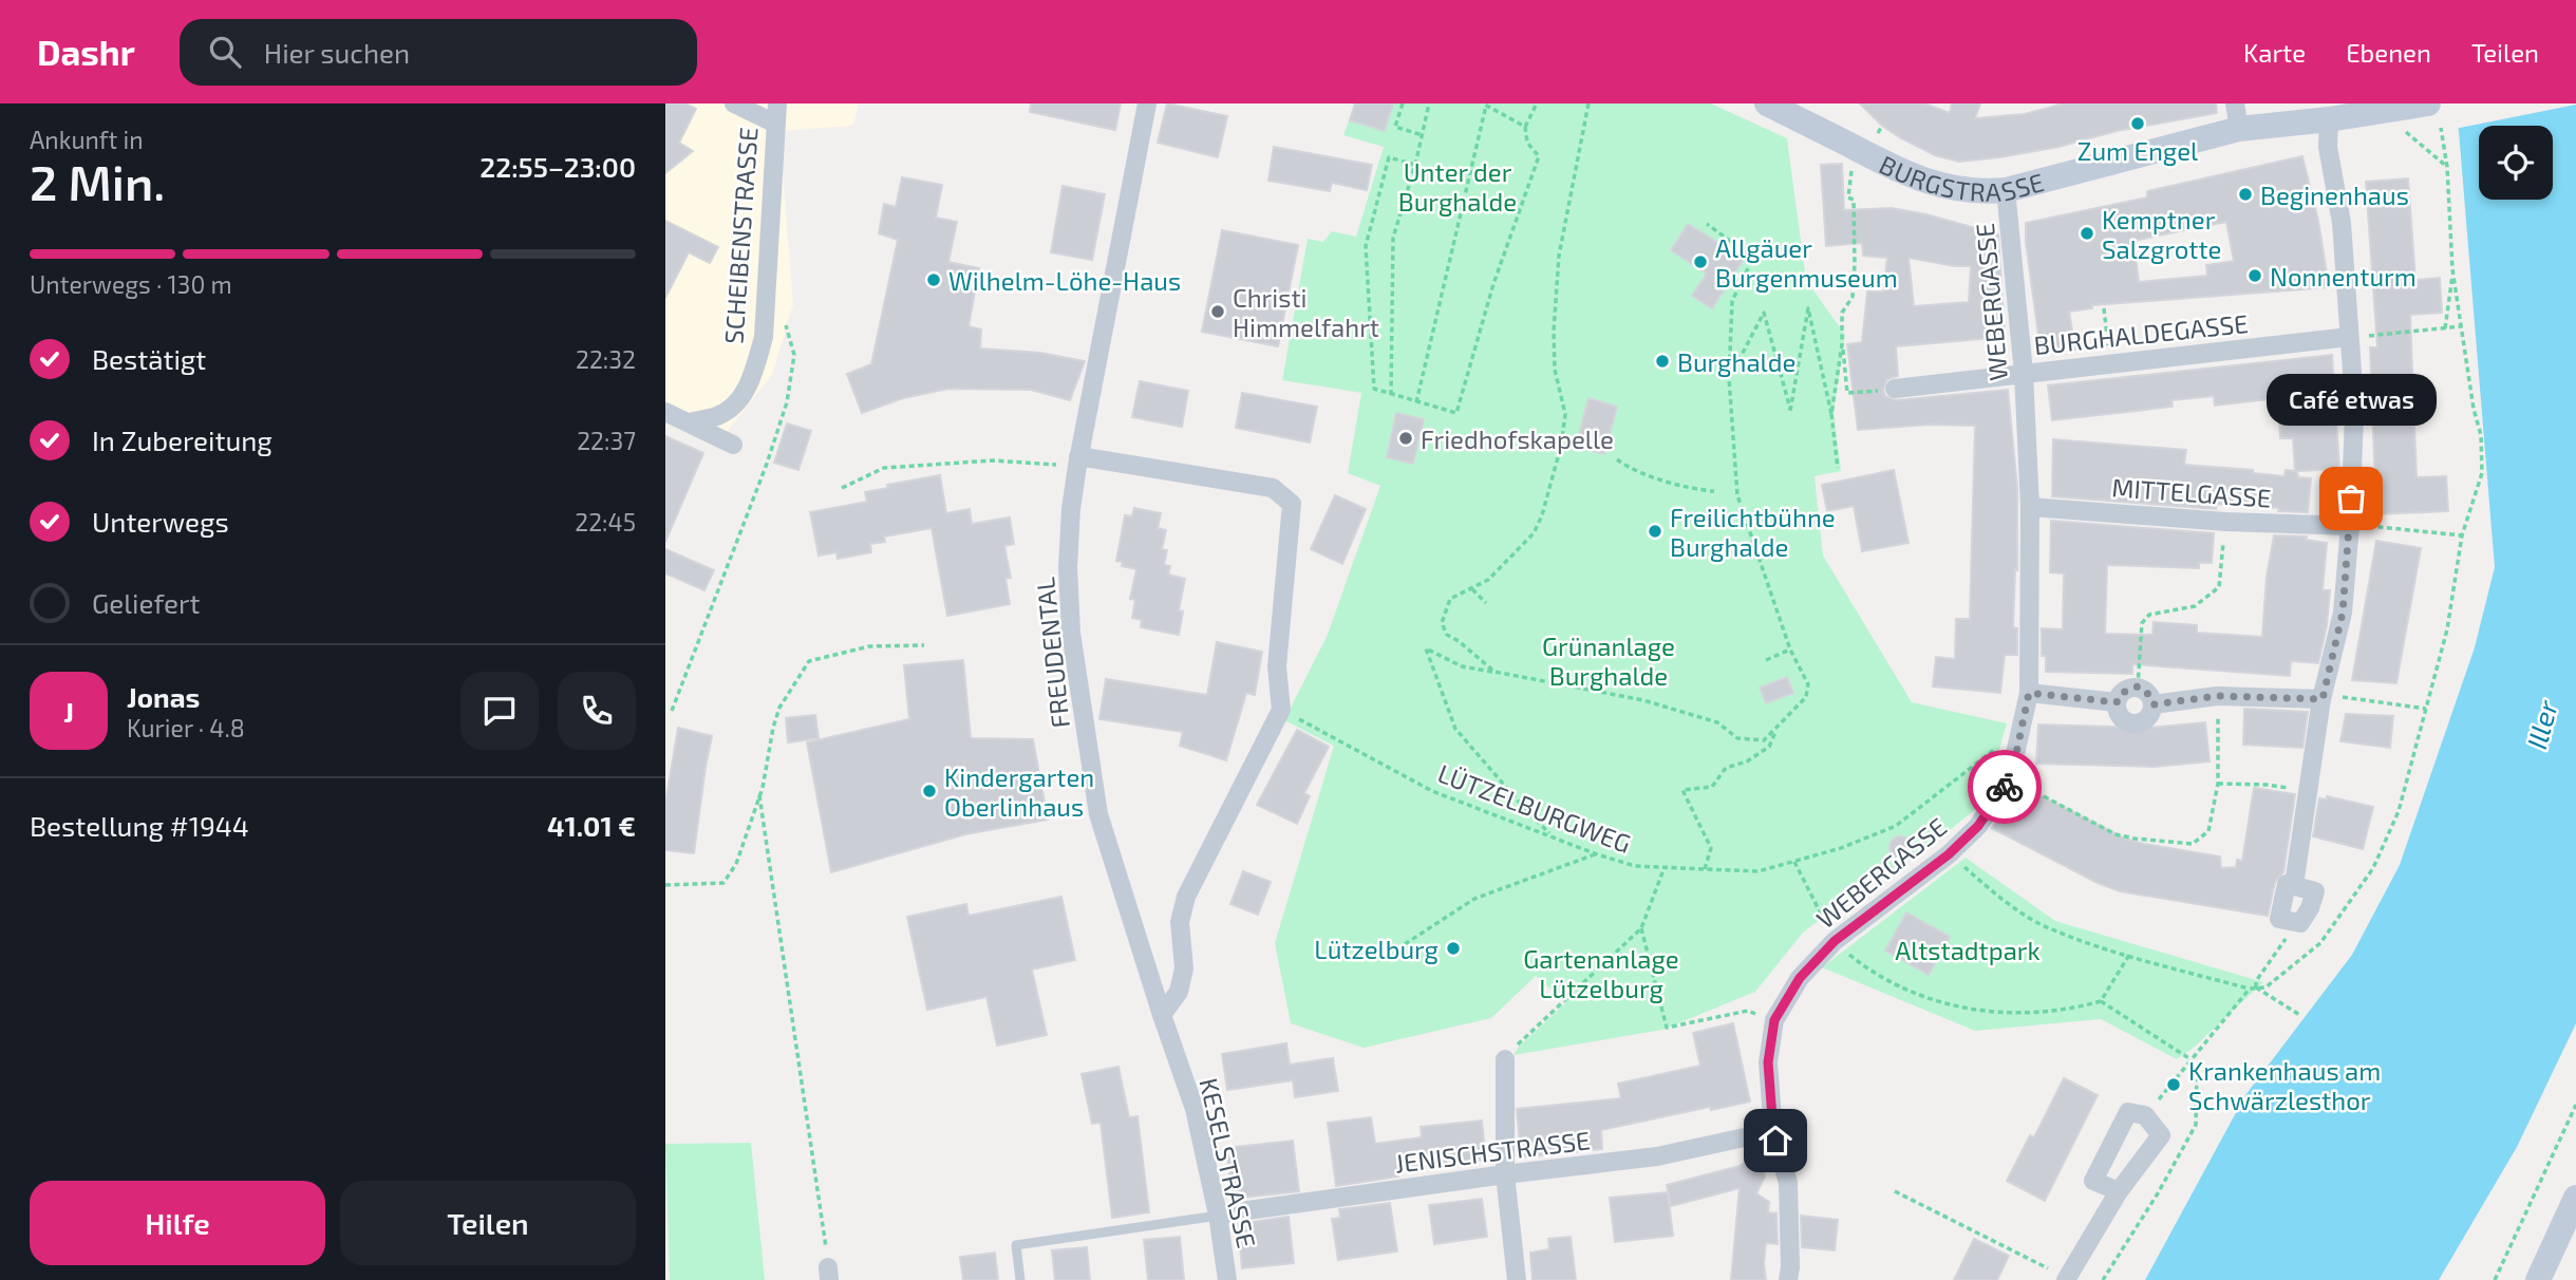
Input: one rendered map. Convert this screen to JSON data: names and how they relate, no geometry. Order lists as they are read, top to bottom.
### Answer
{
  "streets": {
    "street": [
      "BURGSTRASSE",
      "SCHEIBENSTRASSE",
      "WEBERGASSE",
      "BURGHALDEGASSE",
      "MITTELGASSE",
      "FREUDENTAL",
      "JENISCHSTRASSE",
      "KESELSTRASSE"
    ],
    "path": ["LÜTZELBURGWEG"]
  },
  "crossings": [
    ["BURGSTRASSE", "WEBERGASSE"],
    ["WEBERGASSE", "BURGHALDEGASSE"],
    ["WEBERGASSE", "MITTELGASSE"],
    ["WEBERGASSE", "LÜTZELBURGWEG"],
    ["WEBERGASSE", "JENISCHSTRASSE"],
    ["FREUDENTAL", "KESELSTRASSE"],
    ["JENISCHSTRASSE", "KESELSTRASSE"]
  ],
  "water": ["Iller"],
  "parks": [
    "Unter der Burghalde",
    "Grünanlage Burghalde",
    "Altstadtpark",
    "Gartenanlage Lützelburg"
  ],
  "places": [
    "Zum Engel",
    "Beginenhaus",
    "Kemptner Salzgrotte",
    "Allgäuer Burgenmuseum",
    "Nonnenturm",
    "Wilhelm-Löhe-Haus",
    "Christi Himmelfahrt",
    "Burghalde",
    "Friedhofskapelle",
    "Café etwas",
    "Freilichtbühne Burghalde",
    "Kindergarten Oberlinhaus",
    "Lützelburg",
    "Krankenhaus am Schwärzlesthor"
  ],
  "page": {
    "header": "Dashr",
    "search": "Hier suchen",
    "nav": ["Karte", "Ebenen", "Teilen"],
    "heading": ["2 Min.", "Ankunft in", "22:55–23:00"],
    "panel": [
      "Jonas",
      "Kurier · 4.8",
      "Bestellung #1944",
      "41.01 €"
    ],
    "bar": "Unterwegs · 130 m",
    "list": [
      ["Bestätigt", "22:32"],
      ["In Zubereitung", "22:37"],
      ["Unterwegs", "22:45"],
      "Geliefert"
    ],
    "bubble": "Café etwas",
    "round": "J",
    "buttons": ["Hilfe", "Teilen"]
  }
}
